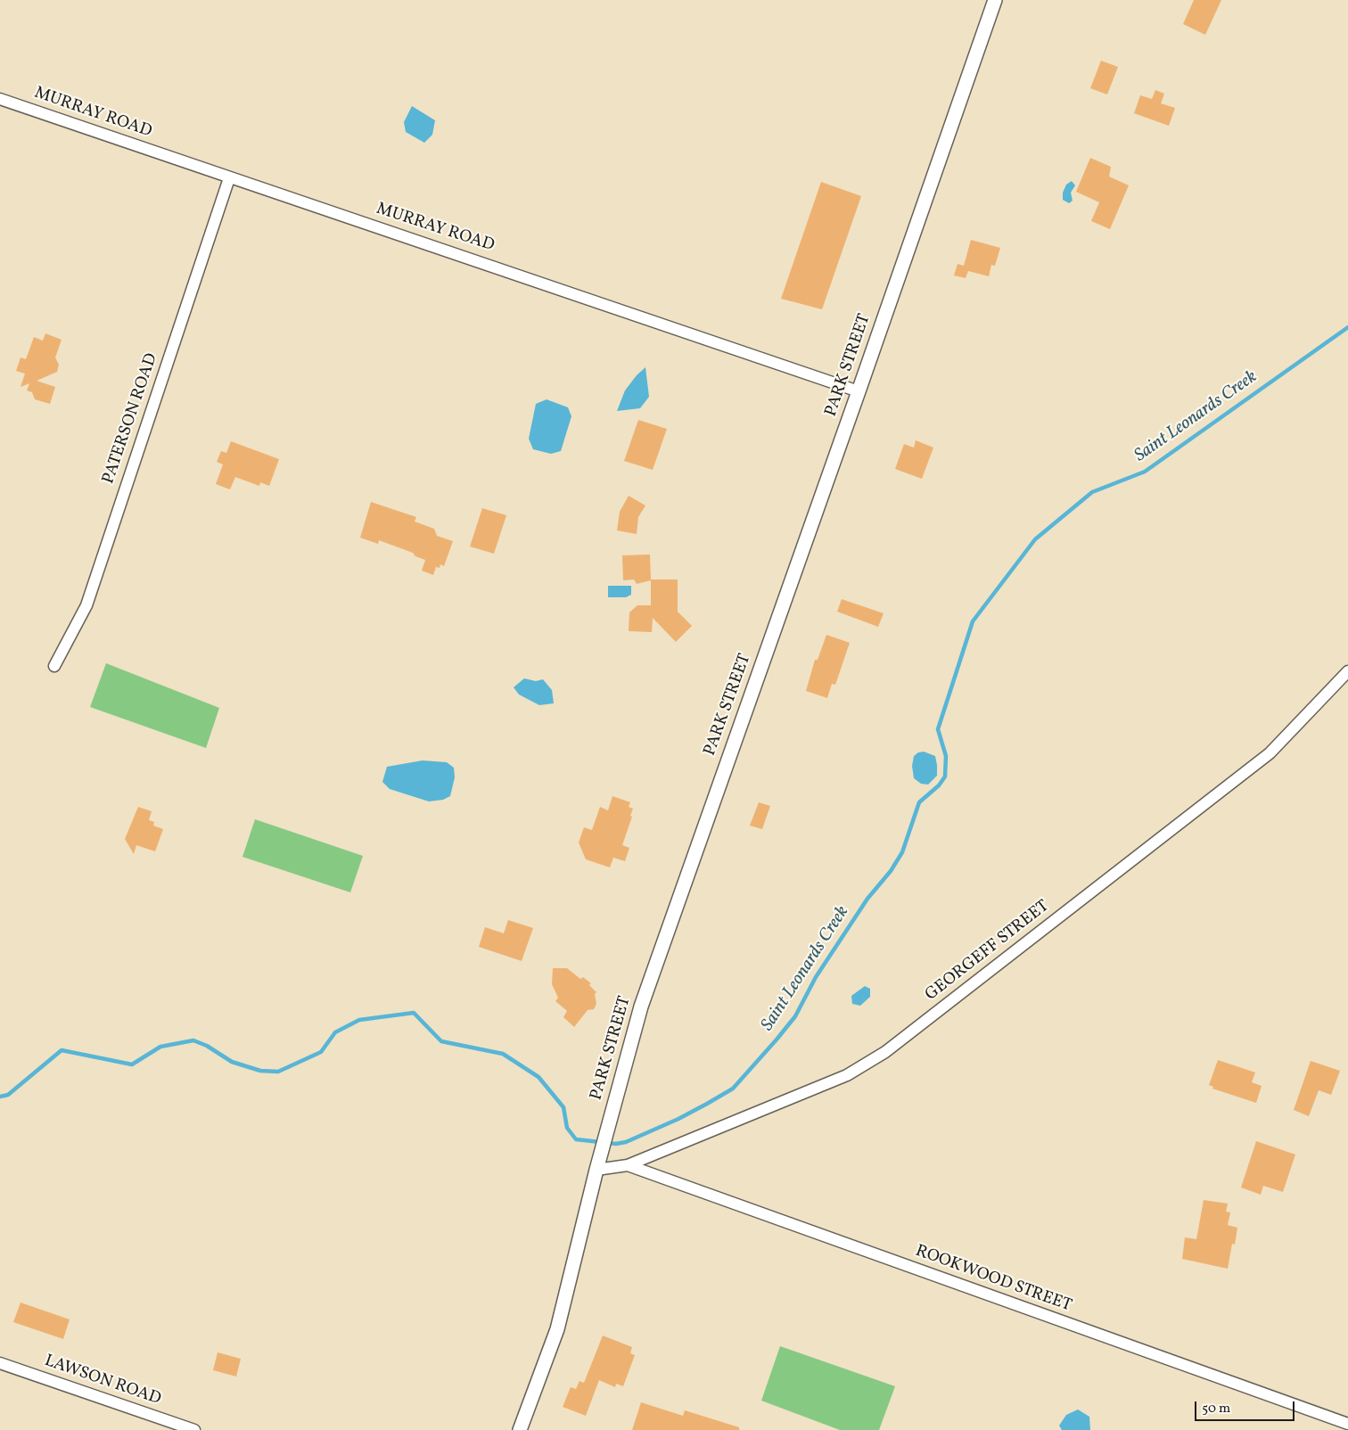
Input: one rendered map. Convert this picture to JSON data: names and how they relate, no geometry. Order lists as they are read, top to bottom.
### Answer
{
  "streets": {
    "street": [
      "MURRAY ROAD",
      "PARK STREET",
      "PATERSON ROAD",
      "GEORGEFF STREET",
      "ROOKWOOD STREET",
      "LAWSON ROAD"
    ]
  },
  "crossings": [
    ["MURRAY ROAD", "PARK STREET"],
    ["MURRAY ROAD", "PATERSON ROAD"],
    ["PARK STREET", "GEORGEFF STREET"],
    ["GEORGEFF STREET", "ROOKWOOD STREET"]
  ],
  "water": ["Saint Leonards Creek"],
  "scale_bar": "50 m"
}
